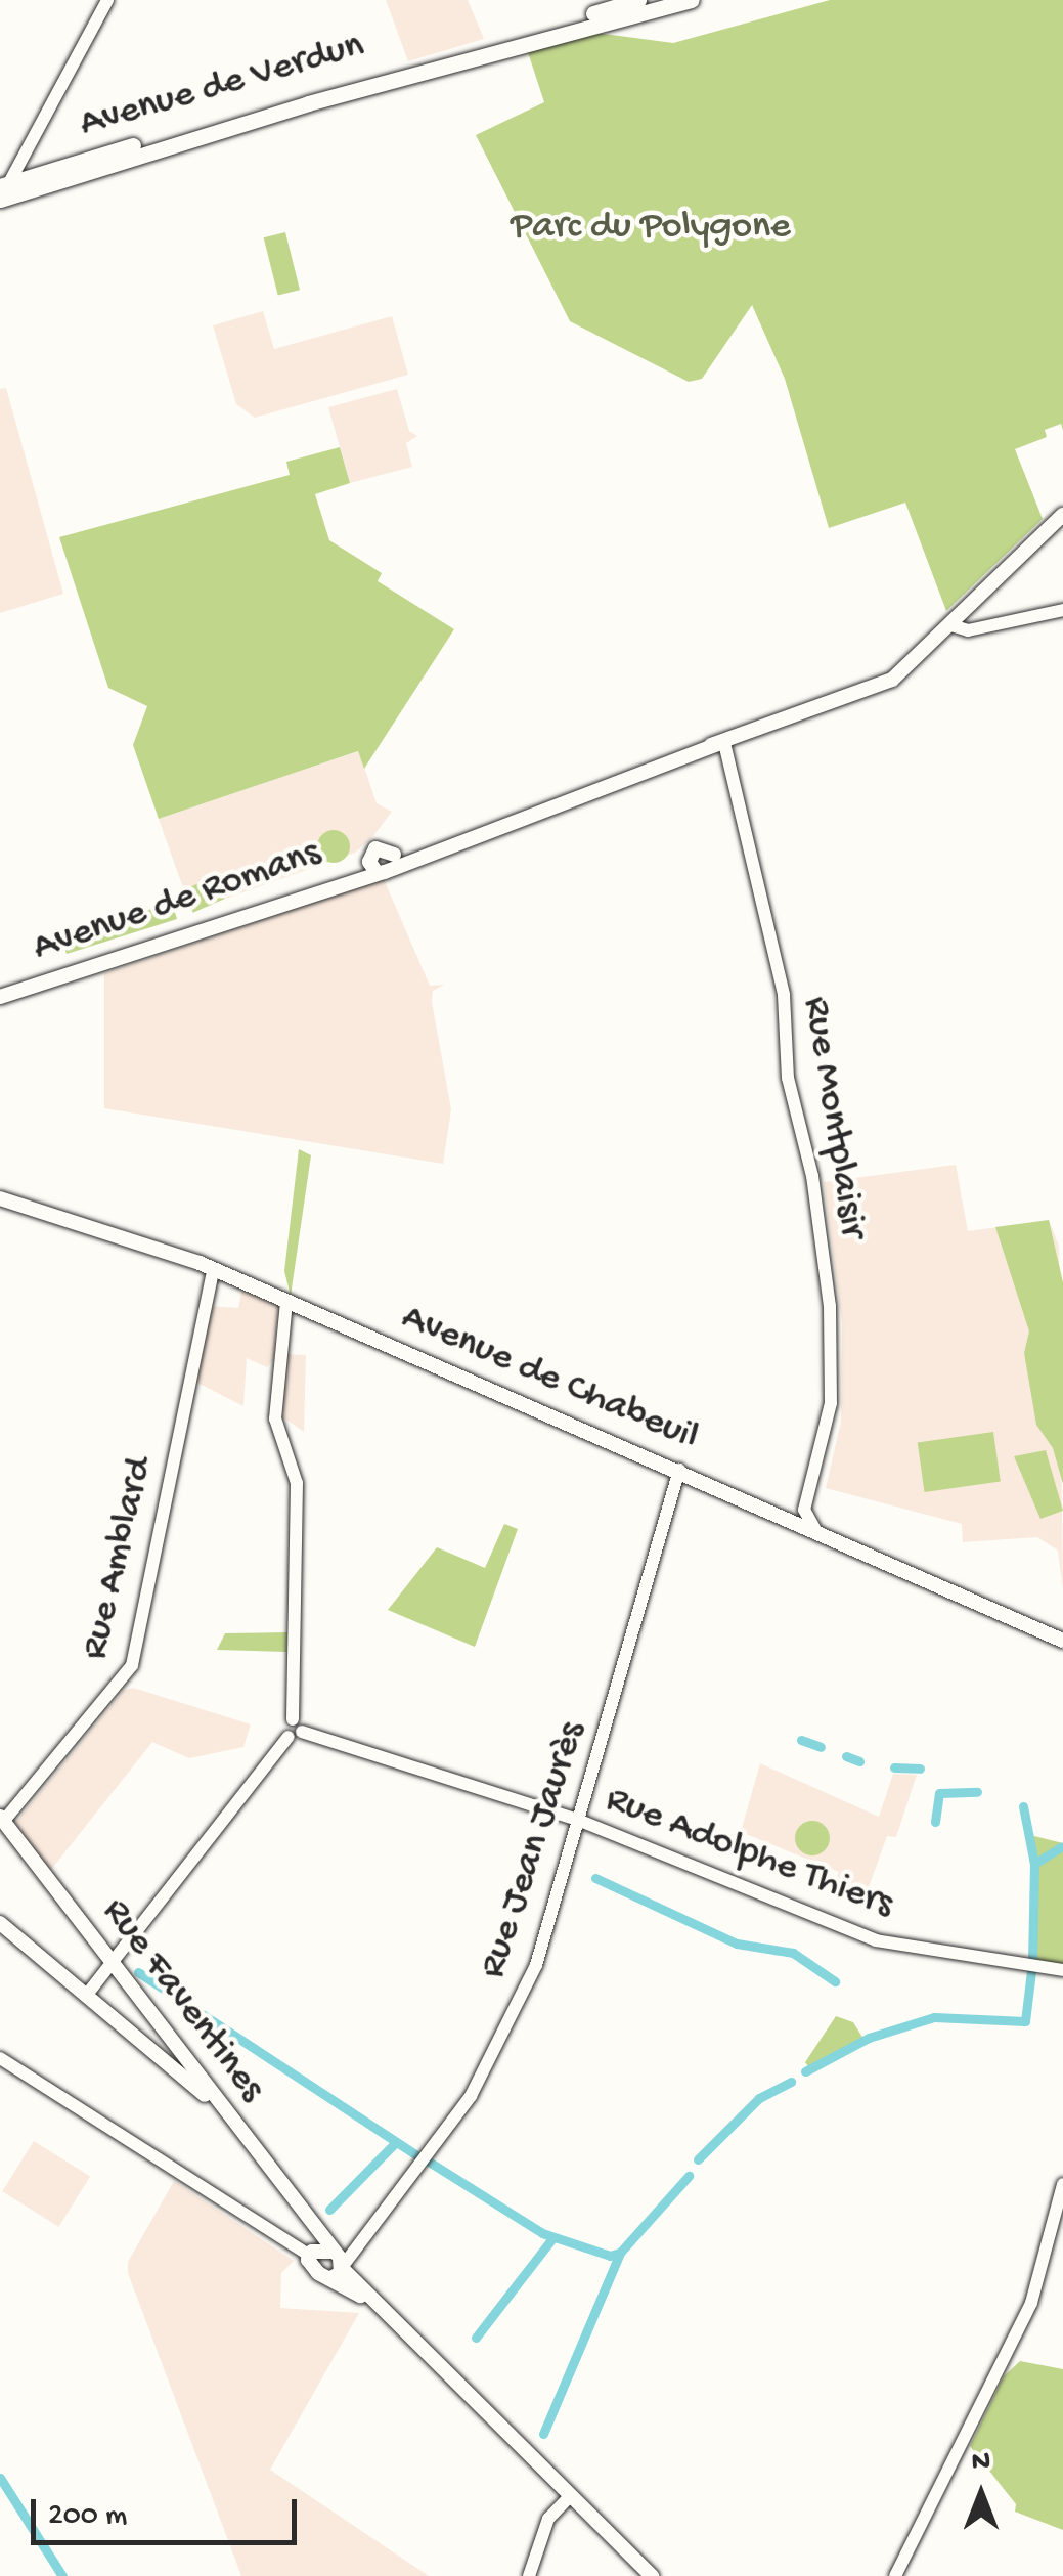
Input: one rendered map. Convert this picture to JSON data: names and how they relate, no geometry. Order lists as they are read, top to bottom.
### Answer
{
  "streets": {
    "main road": [
      "Avenue de Verdun",
      "Avenue de Romans",
      "Avenue de Chabeuil",
      "Rue Faventines"
    ],
    "street": [
      "Rue Montplaisir",
      "Rue Amblard",
      "Rue Jean Jaurès",
      "Rue Adolphe Thiers"
    ]
  },
  "crossings": [
    ["Avenue de Chabeuil", "Rue Amblard"],
    ["Avenue de Chabeuil", "Rue Jean Jaurès"],
    ["Rue Amblard", "Rue Faventines"],
    ["Rue Jean Jaurès", "Rue Adolphe Thiers"],
    ["Rue Jean Jaurès", "Rue Faventines"]
  ],
  "parks": ["Parc du Polygone"],
  "scale_bar": "200 m",
  "north": "top"
}
